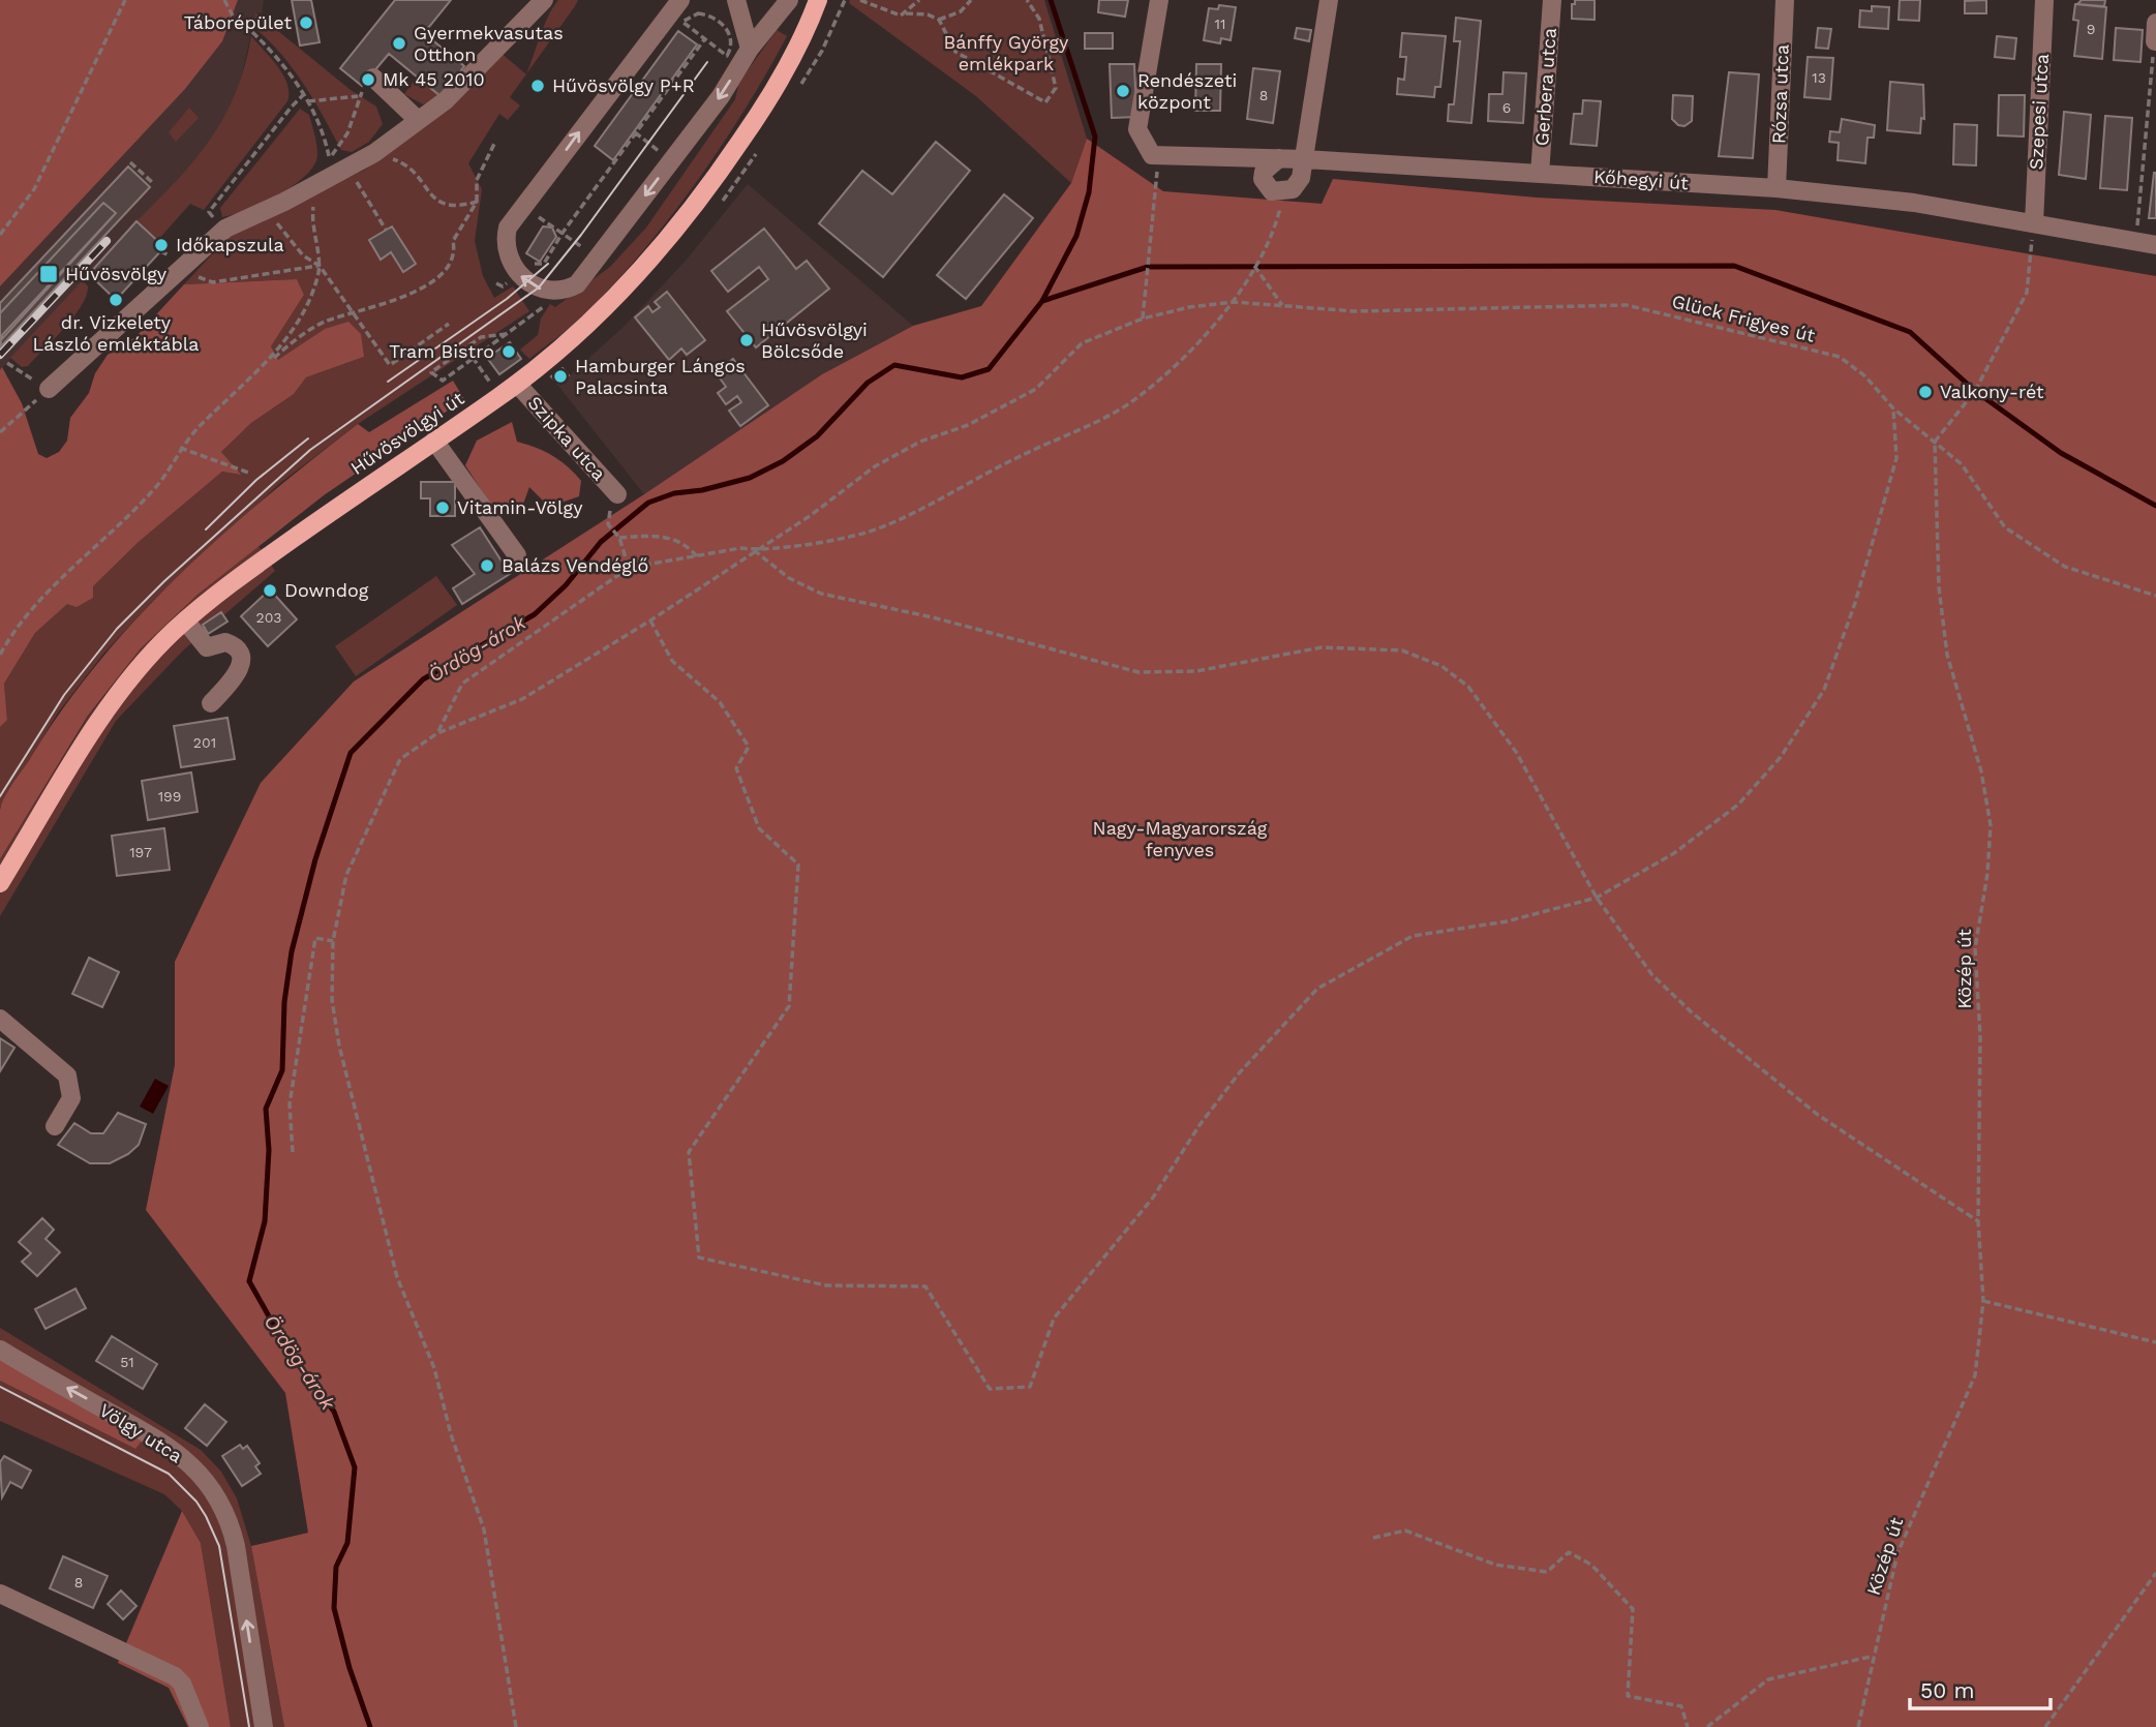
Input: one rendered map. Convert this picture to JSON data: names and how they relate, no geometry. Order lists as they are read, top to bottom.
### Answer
{
  "streets": {
    "main road": ["Hűvösvölgyi út"],
    "street": [
      "Gerbera utca",
      "Rózsa utca",
      "Szepesi utca",
      "Kőhegyi út",
      "Szipka utca",
      "Völgy utca"
    ],
    "path": ["Glück Frigyes út", "Közép út"]
  },
  "crossings": [
    ["Gerbera utca", "Kőhegyi út"],
    ["Rózsa utca", "Kőhegyi út"],
    ["Szepesi utca", "Kőhegyi út"],
    ["Glück Frigyes út", "Közép út"],
    ["Hűvösvölgyi út", "Szipka utca"]
  ],
  "one_way": ["Völgy utca"],
  "water": ["Ördög-árok"],
  "parks": ["Bánffy György emlékpark", "Nagy-Magyarország fenyves"],
  "places": {
    "other": [
      "Táborépület",
      "Gyermekvasutas Otthon",
      "Mk 45 2010",
      "Hűvösvölgy P+R",
      "Rendészeti központ",
      "Időkapszula",
      "dr. Vizkelety László emléktábla",
      "Hűvösvölgyi Bölcsőde",
      "Tram Bistro",
      "Hamburger Lángos Palacsinta",
      "Valkony-rét",
      "Vitamin-Völgy",
      "Balázs Vendéglő",
      "Downdog"
    ],
    "transit": ["Hűvösvölgy"]
  },
  "house_numbers": [
    "11",
    "9",
    "13",
    "8",
    "6",
    "203",
    "201",
    "199",
    "197",
    "51",
    "8"
  ],
  "scale_bar": "50 m"
}
